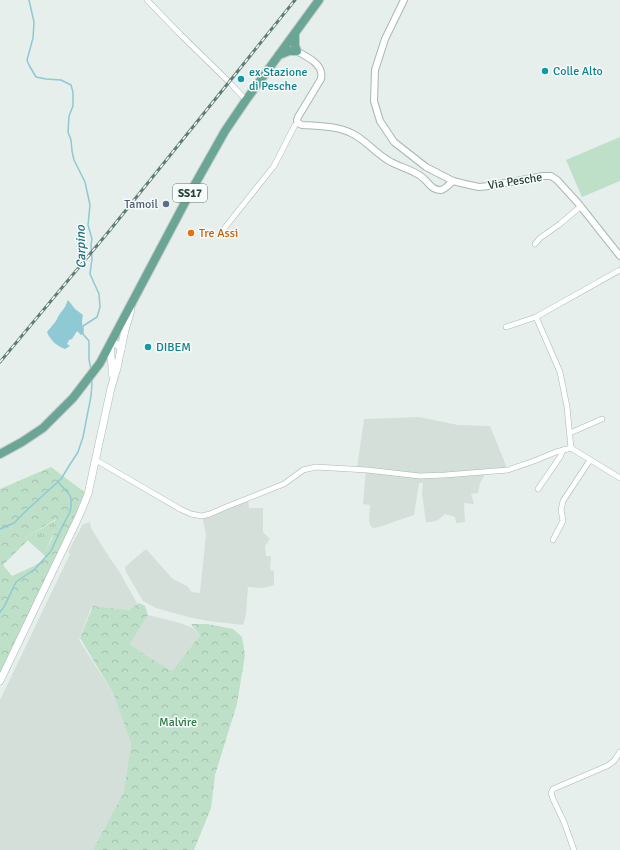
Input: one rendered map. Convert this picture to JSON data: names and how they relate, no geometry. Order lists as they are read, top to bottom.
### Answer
{
  "streets": {
    "main road": ["SS17"],
    "street": ["Via Pesche"]
  },
  "water": ["Carpino"],
  "parks": ["Malvire"],
  "places": [
    "Colle Alto",
    "ex Stazione di Pesche",
    "Tamoil",
    "Tre Assi",
    "DIBEM"
  ]
}
